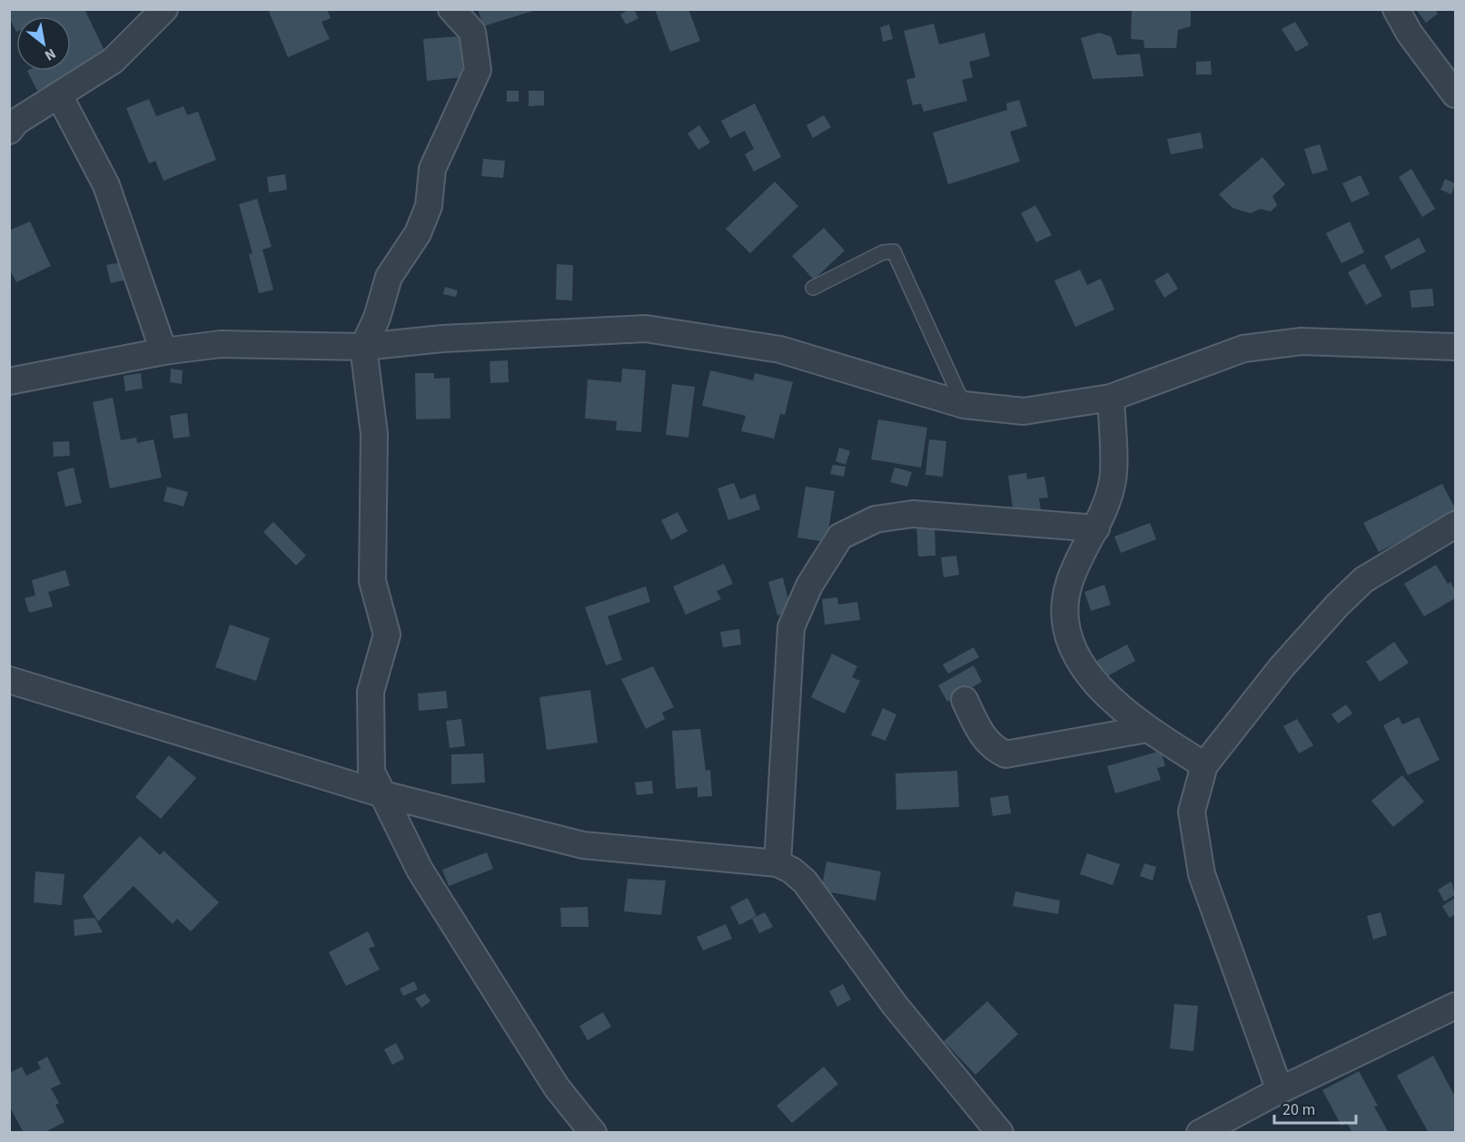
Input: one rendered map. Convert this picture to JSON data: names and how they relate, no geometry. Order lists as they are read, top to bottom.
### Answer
{
  "scale_bar": "20 m",
  "north": "bottom right"
}
